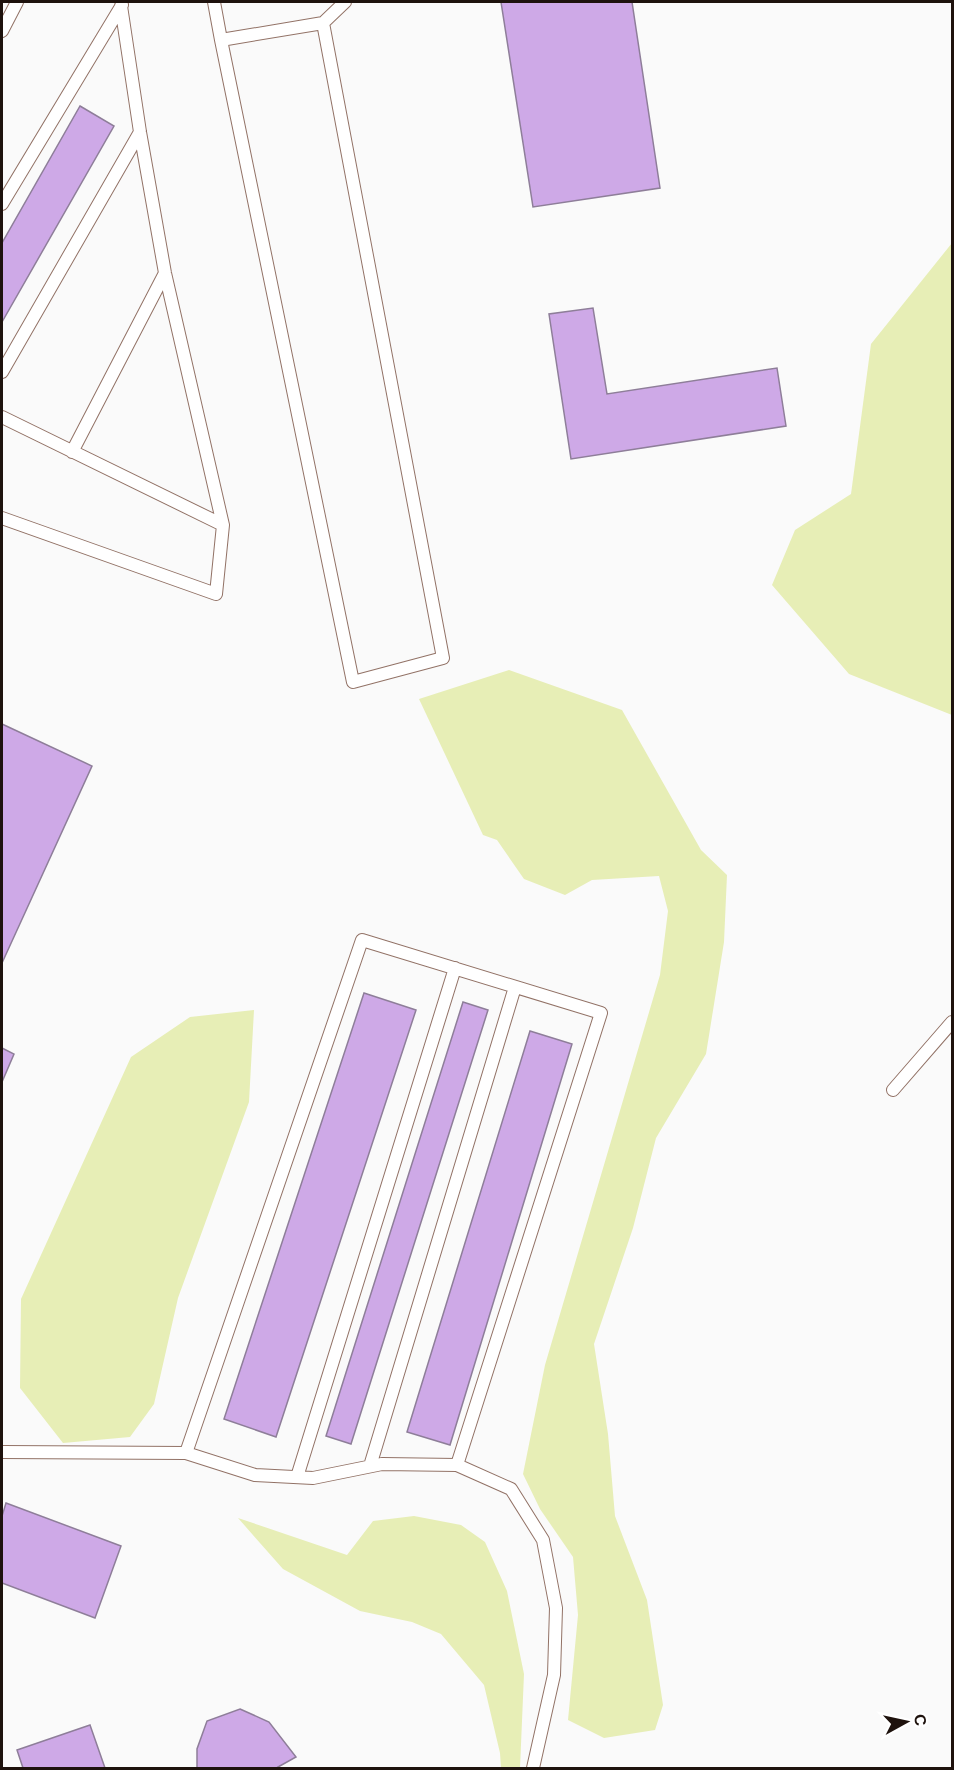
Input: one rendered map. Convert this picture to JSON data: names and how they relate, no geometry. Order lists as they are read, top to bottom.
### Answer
{
  "north": "right"
}
